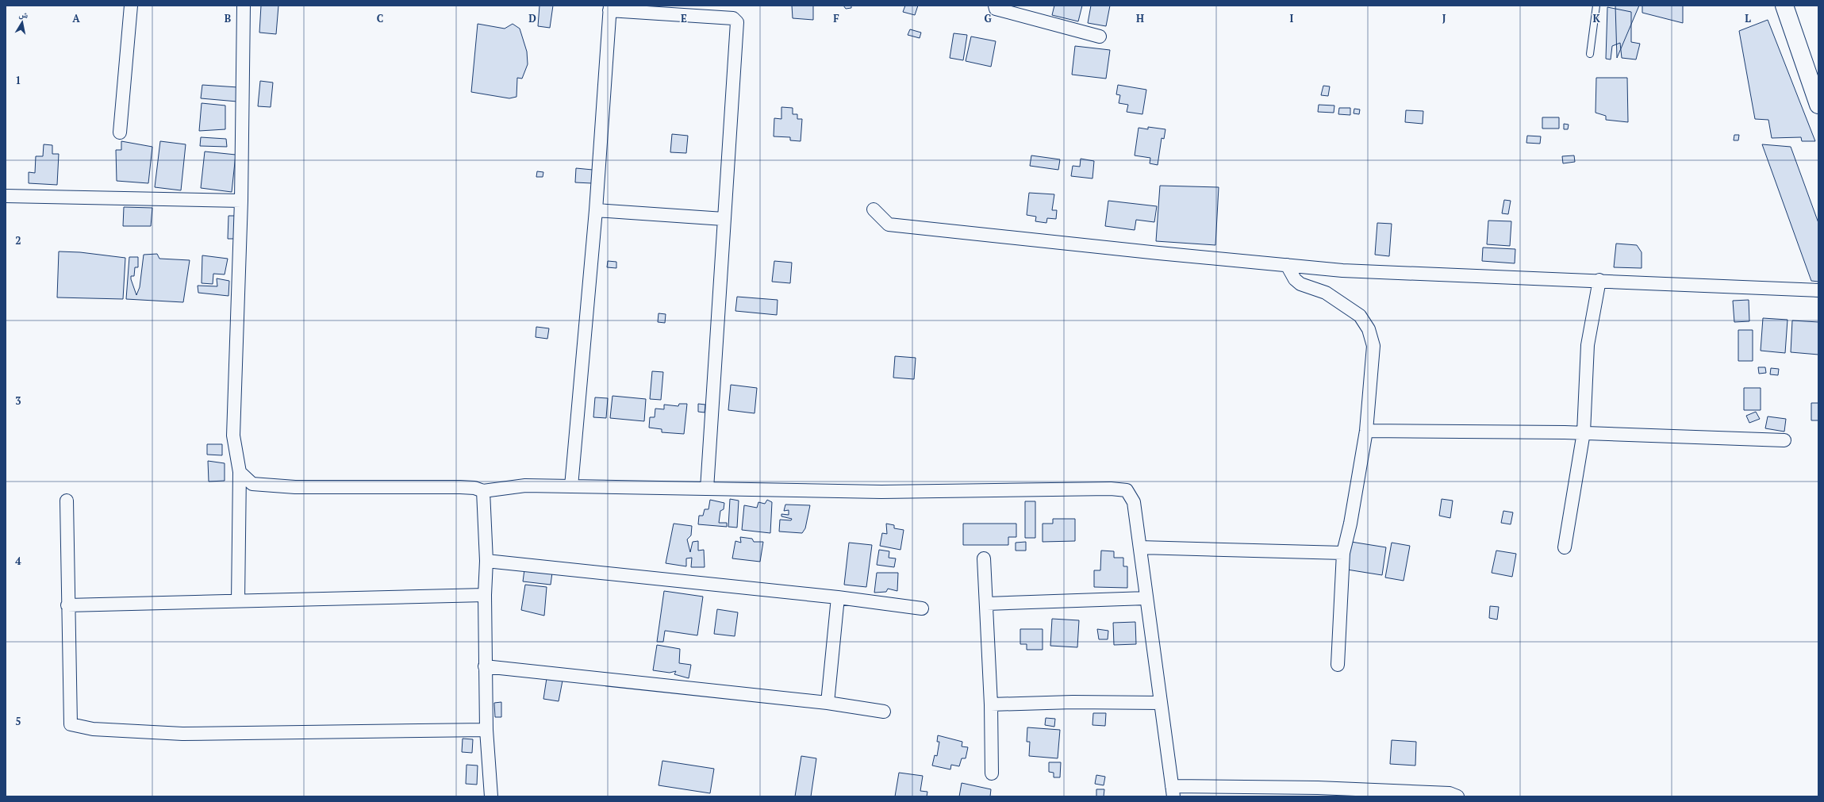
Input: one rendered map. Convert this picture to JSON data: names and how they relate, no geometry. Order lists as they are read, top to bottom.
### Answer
{
  "north": "top",
  "grid": {
    "columns": [
      "A",
      "B",
      "C",
      "D",
      "E",
      "F",
      "G",
      "H",
      "I",
      "J",
      "K",
      "L"
    ],
    "rows": [
      "1",
      "2",
      "3",
      "4",
      "5"
    ]
  }
}
